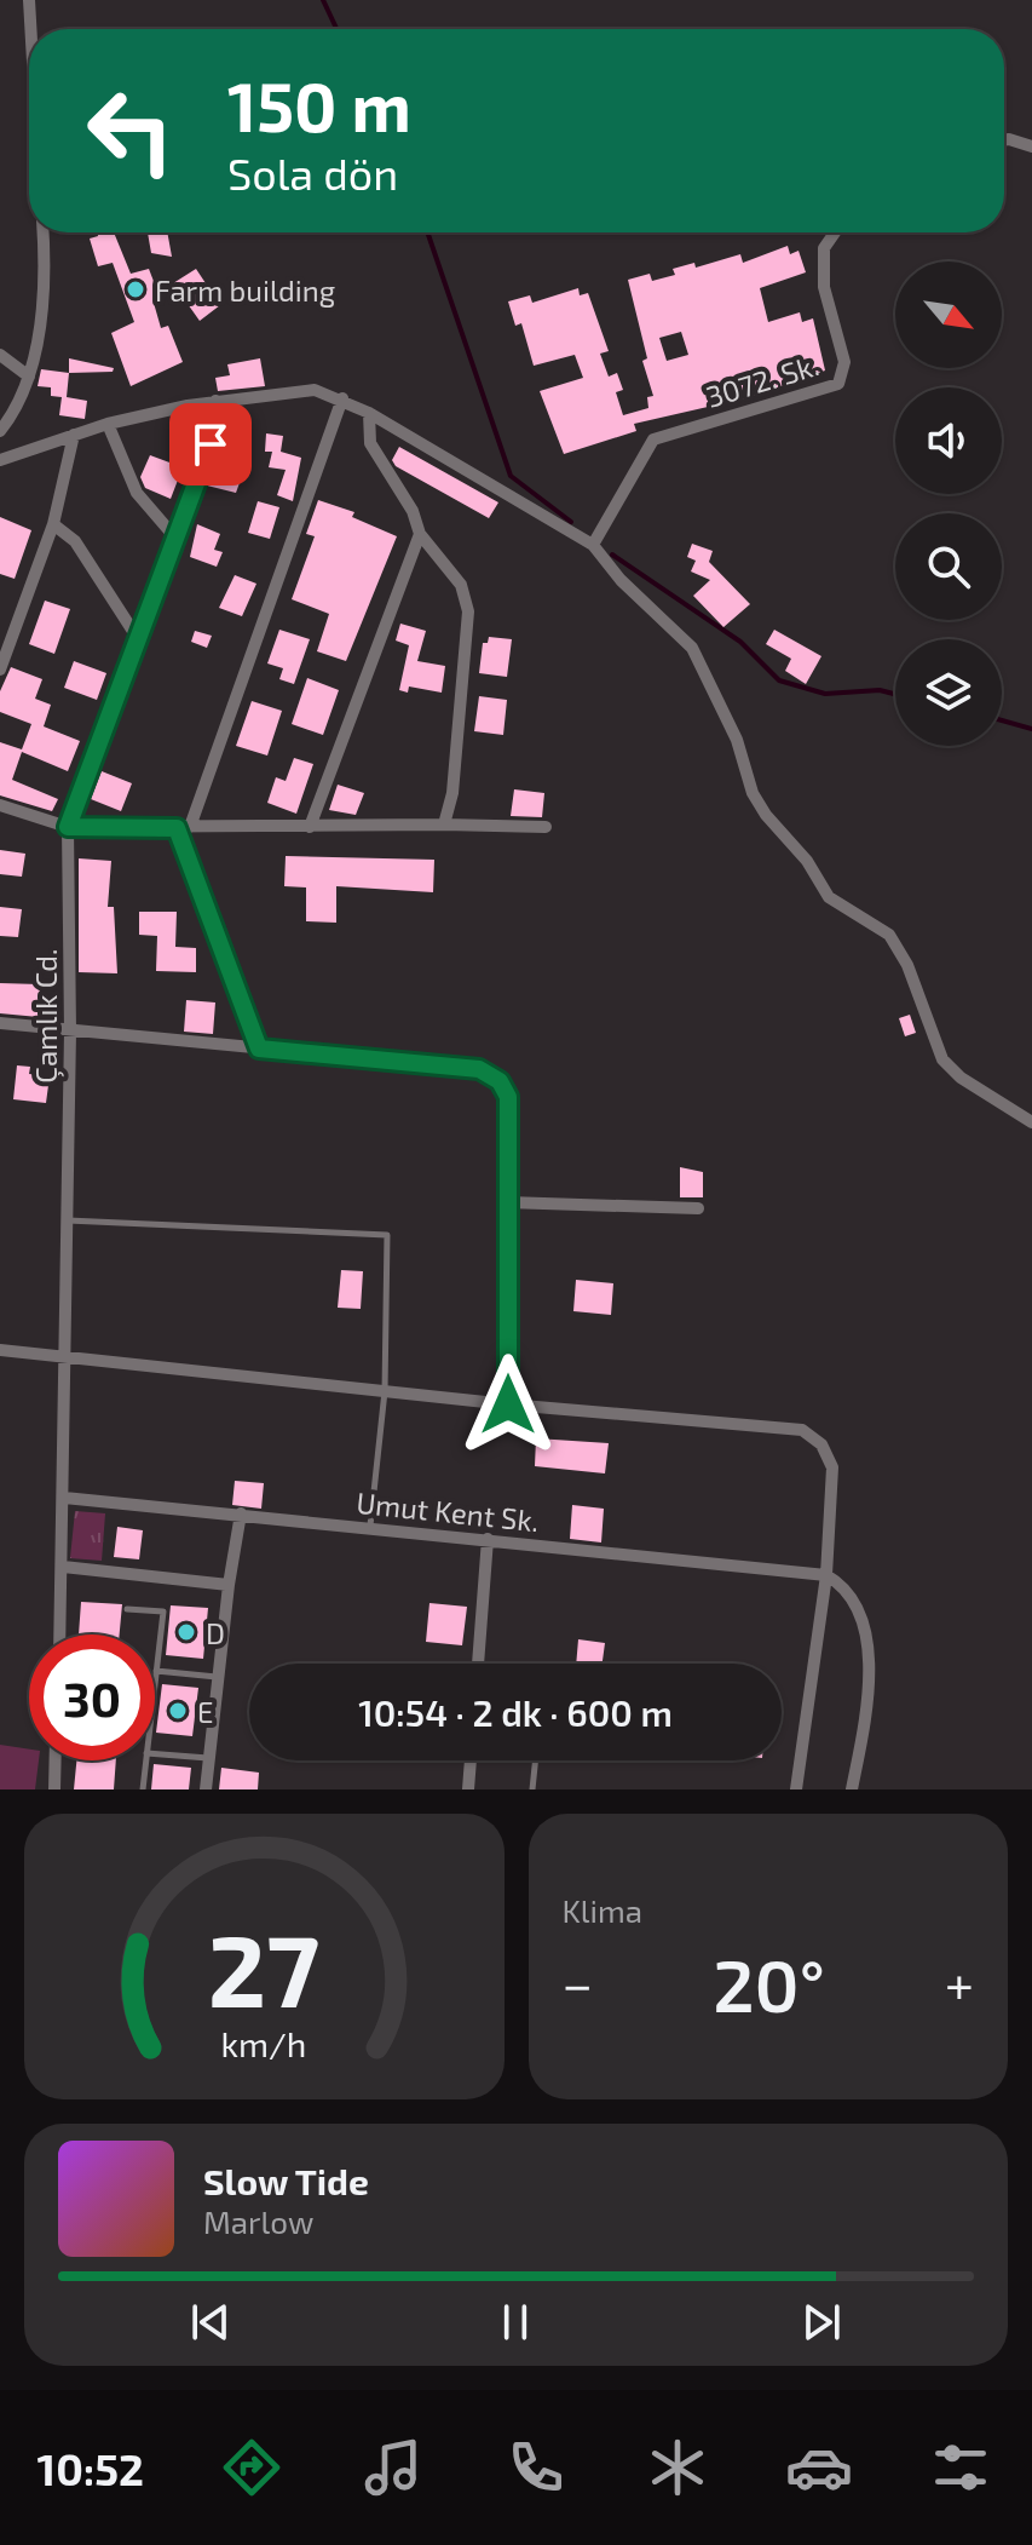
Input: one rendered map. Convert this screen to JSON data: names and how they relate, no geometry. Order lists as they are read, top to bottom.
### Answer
{
  "streets": {
    "street": ["3072. Sk.", "Çamlık Cd.", "Umut Kent Sk."]
  },
  "crossings": [
    ["Çamlık Cd.", "Umut Kent Sk."]
  ],
  "places": ["Farm building", "D", "E"],
  "north": "bottom right",
  "page": {
    "turn": ["150 m", "Sola dön"],
    "limit": "30",
    "trip": "10:54 · 2 dk · 600 m",
    "tile": "Klima",
    "heat": ["−", "20°", "+"],
    "song": ["Slow Tide", "Marlow"],
    "tabs": "10:52",
    "gauge": ["27", "km/h"]
  }
}
